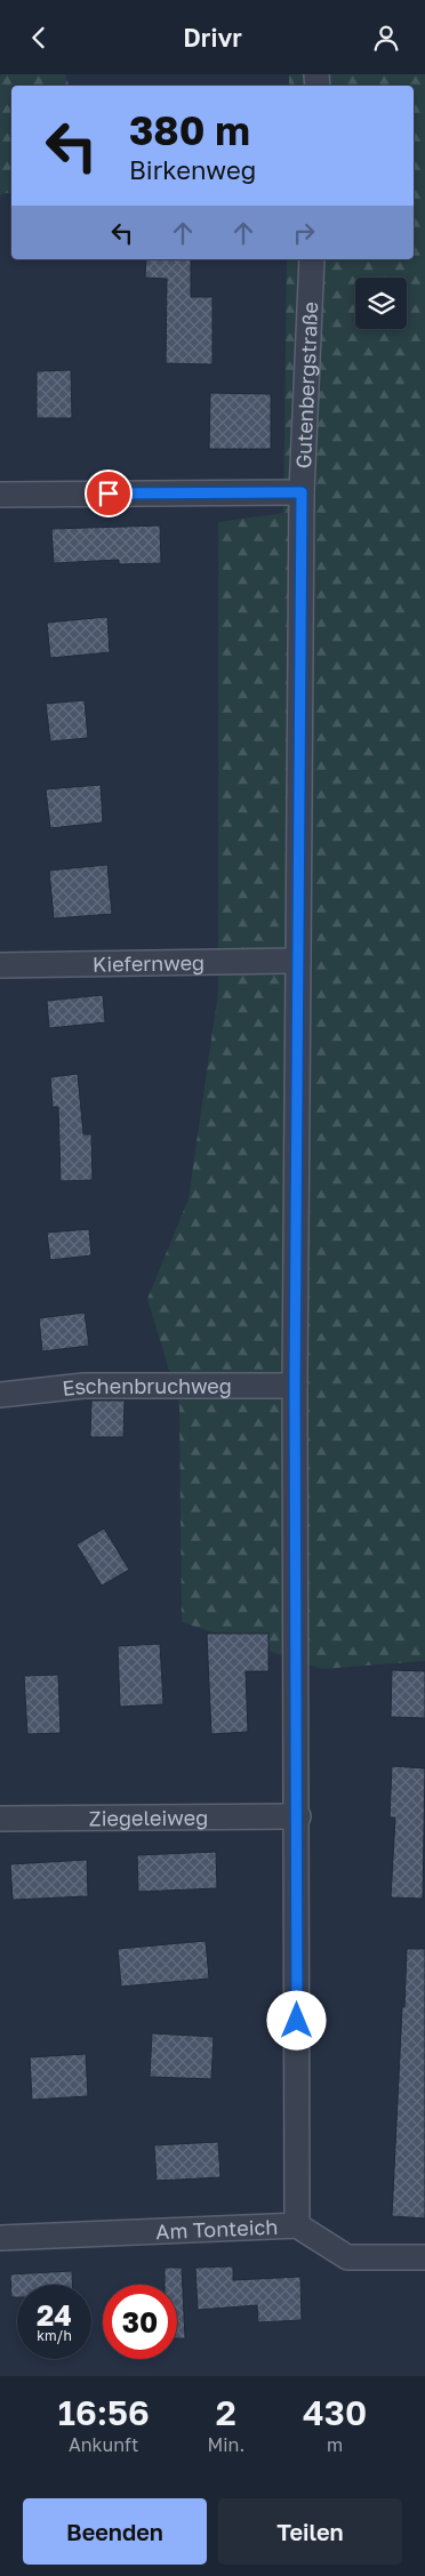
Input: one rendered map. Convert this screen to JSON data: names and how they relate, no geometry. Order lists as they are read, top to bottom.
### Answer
{
  "streets": {
    "street": [
      "Gutenbergstraße",
      "Kiefernweg",
      "Eschenbruchweg",
      "Ziegeleiweg",
      "Am Tonteich"
    ]
  },
  "crossings": [
    ["Gutenbergstraße", "Kiefernweg"],
    ["Gutenbergstraße", "Eschenbruchweg"],
    ["Gutenbergstraße", "Ziegeleiweg"],
    ["Gutenbergstraße", "Am Tonteich"]
  ],
  "page": {
    "header": "Drivr",
    "turn": ["380 m", "Birkenweg"],
    "speed": "24 km/h",
    "limit": "30",
    "eta": [
      "16:56",
      "Ankunft",
      "2",
      "Min.",
      "430",
      "m"
    ],
    "buttons": ["Beenden", "Teilen"]
  }
}
